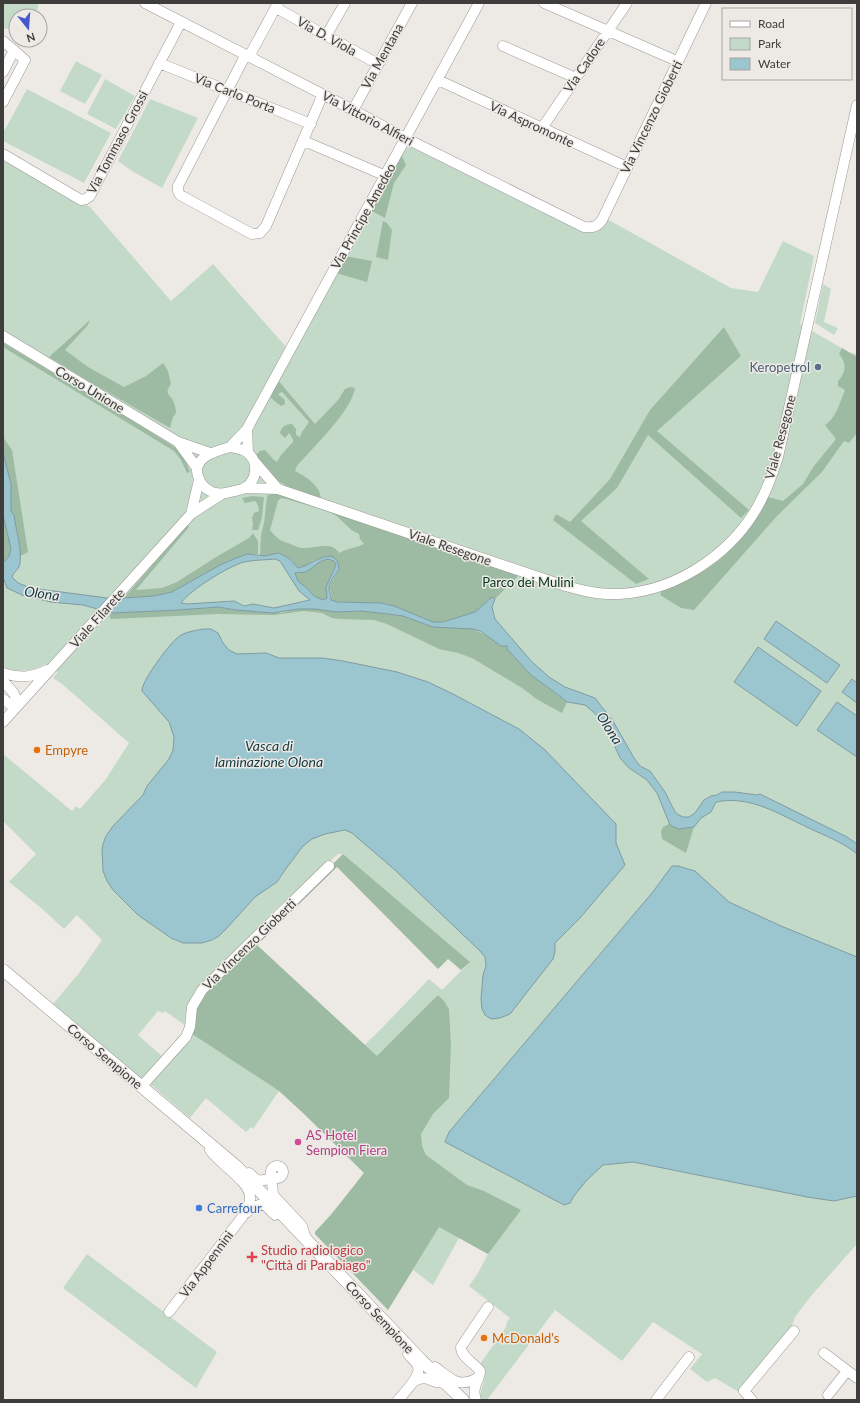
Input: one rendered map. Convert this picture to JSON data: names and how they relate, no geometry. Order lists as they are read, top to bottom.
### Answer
{
  "streets": {
    "main road": ["Corso Sempione"],
    "street": [
      "Via D. Viola",
      "Via Mentana",
      "Via Cadore",
      "Via Carlo Porta",
      "Via Vincenzo Gioberti",
      "Via Vittorio Alfieri",
      "Via Aspromonte",
      "Via Tommaso Grossi",
      "Via Principe Amedeo",
      "Corso Unione",
      "Viale Resegone",
      "Viale Filarete",
      "Via Appennini"
    ]
  },
  "crossings": [
    ["Via D. Viola", "Via Mentana"],
    ["Via Mentana", "Via Vittorio Alfieri"],
    ["Via Cadore", "Via Aspromonte"],
    ["Via Carlo Porta", "Via Tommaso Grossi"],
    ["Via Vincenzo Gioberti", "Via Vittorio Alfieri"],
    ["Via Vincenzo Gioberti", "Via Aspromonte"],
    ["Via Vincenzo Gioberti", "Corso Sempione"],
    ["Via Vittorio Alfieri", "Via Tommaso Grossi"],
    ["Via Vittorio Alfieri", "Via Principe Amedeo"],
    ["Via Aspromonte", "Via Principe Amedeo"],
    ["Via Principe Amedeo", "Corso Unione"],
    ["Via Principe Amedeo", "Viale Resegone"],
    ["Via Principe Amedeo", "Viale Filarete"],
    ["Corso Unione", "Viale Resegone"],
    ["Corso Unione", "Viale Filarete"],
    ["Viale Resegone", "Viale Filarete"],
    ["Corso Sempione", "Via Appennini"]
  ],
  "water": ["Olona", "Vasca di laminazione Olona"],
  "parks": ["Parco dei Mulini"],
  "places": {
    "other": [
      "Keropetrol",
      "Empyre",
      "AS Hotel Sempion Fiera",
      "Carrefour",
      "McDonald's"
    ],
    "health": ["Studio radiologico \"Città di Parabiago\""]
  },
  "legend": ["Road", "Park", "Water"],
  "north": "bottom"
}
